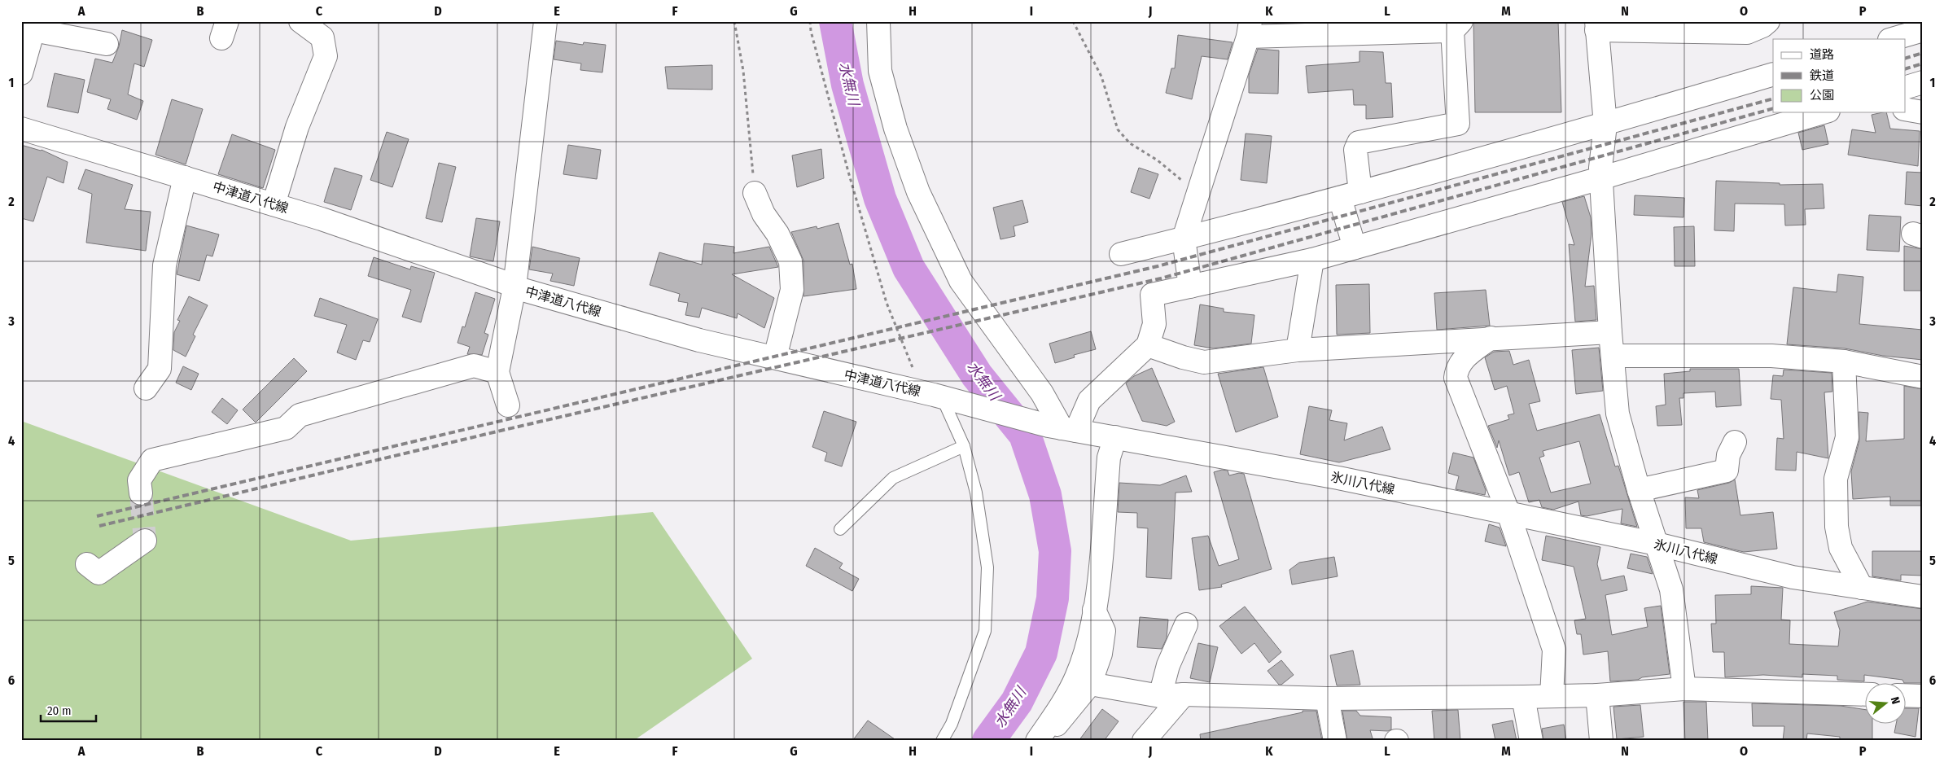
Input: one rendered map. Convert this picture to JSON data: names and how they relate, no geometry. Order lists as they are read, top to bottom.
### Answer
{
  "streets": {
    "street": ["中津道八代線", "氷川八代線"]
  },
  "crossings": [
    ["中津道八代線", "氷川八代線"]
  ],
  "water": ["水無川"],
  "legend": ["道路", "鉄道", "公園"],
  "scale_bar": "20 m",
  "north": "right",
  "grid": {
    "columns": [
      "A",
      "B",
      "C",
      "D",
      "E",
      "F",
      "G",
      "H",
      "I",
      "J",
      "K",
      "L",
      "M",
      "N",
      "O",
      "P"
    ],
    "rows": [
      "1",
      "2",
      "3",
      "4",
      "5",
      "6"
    ]
  }
}
